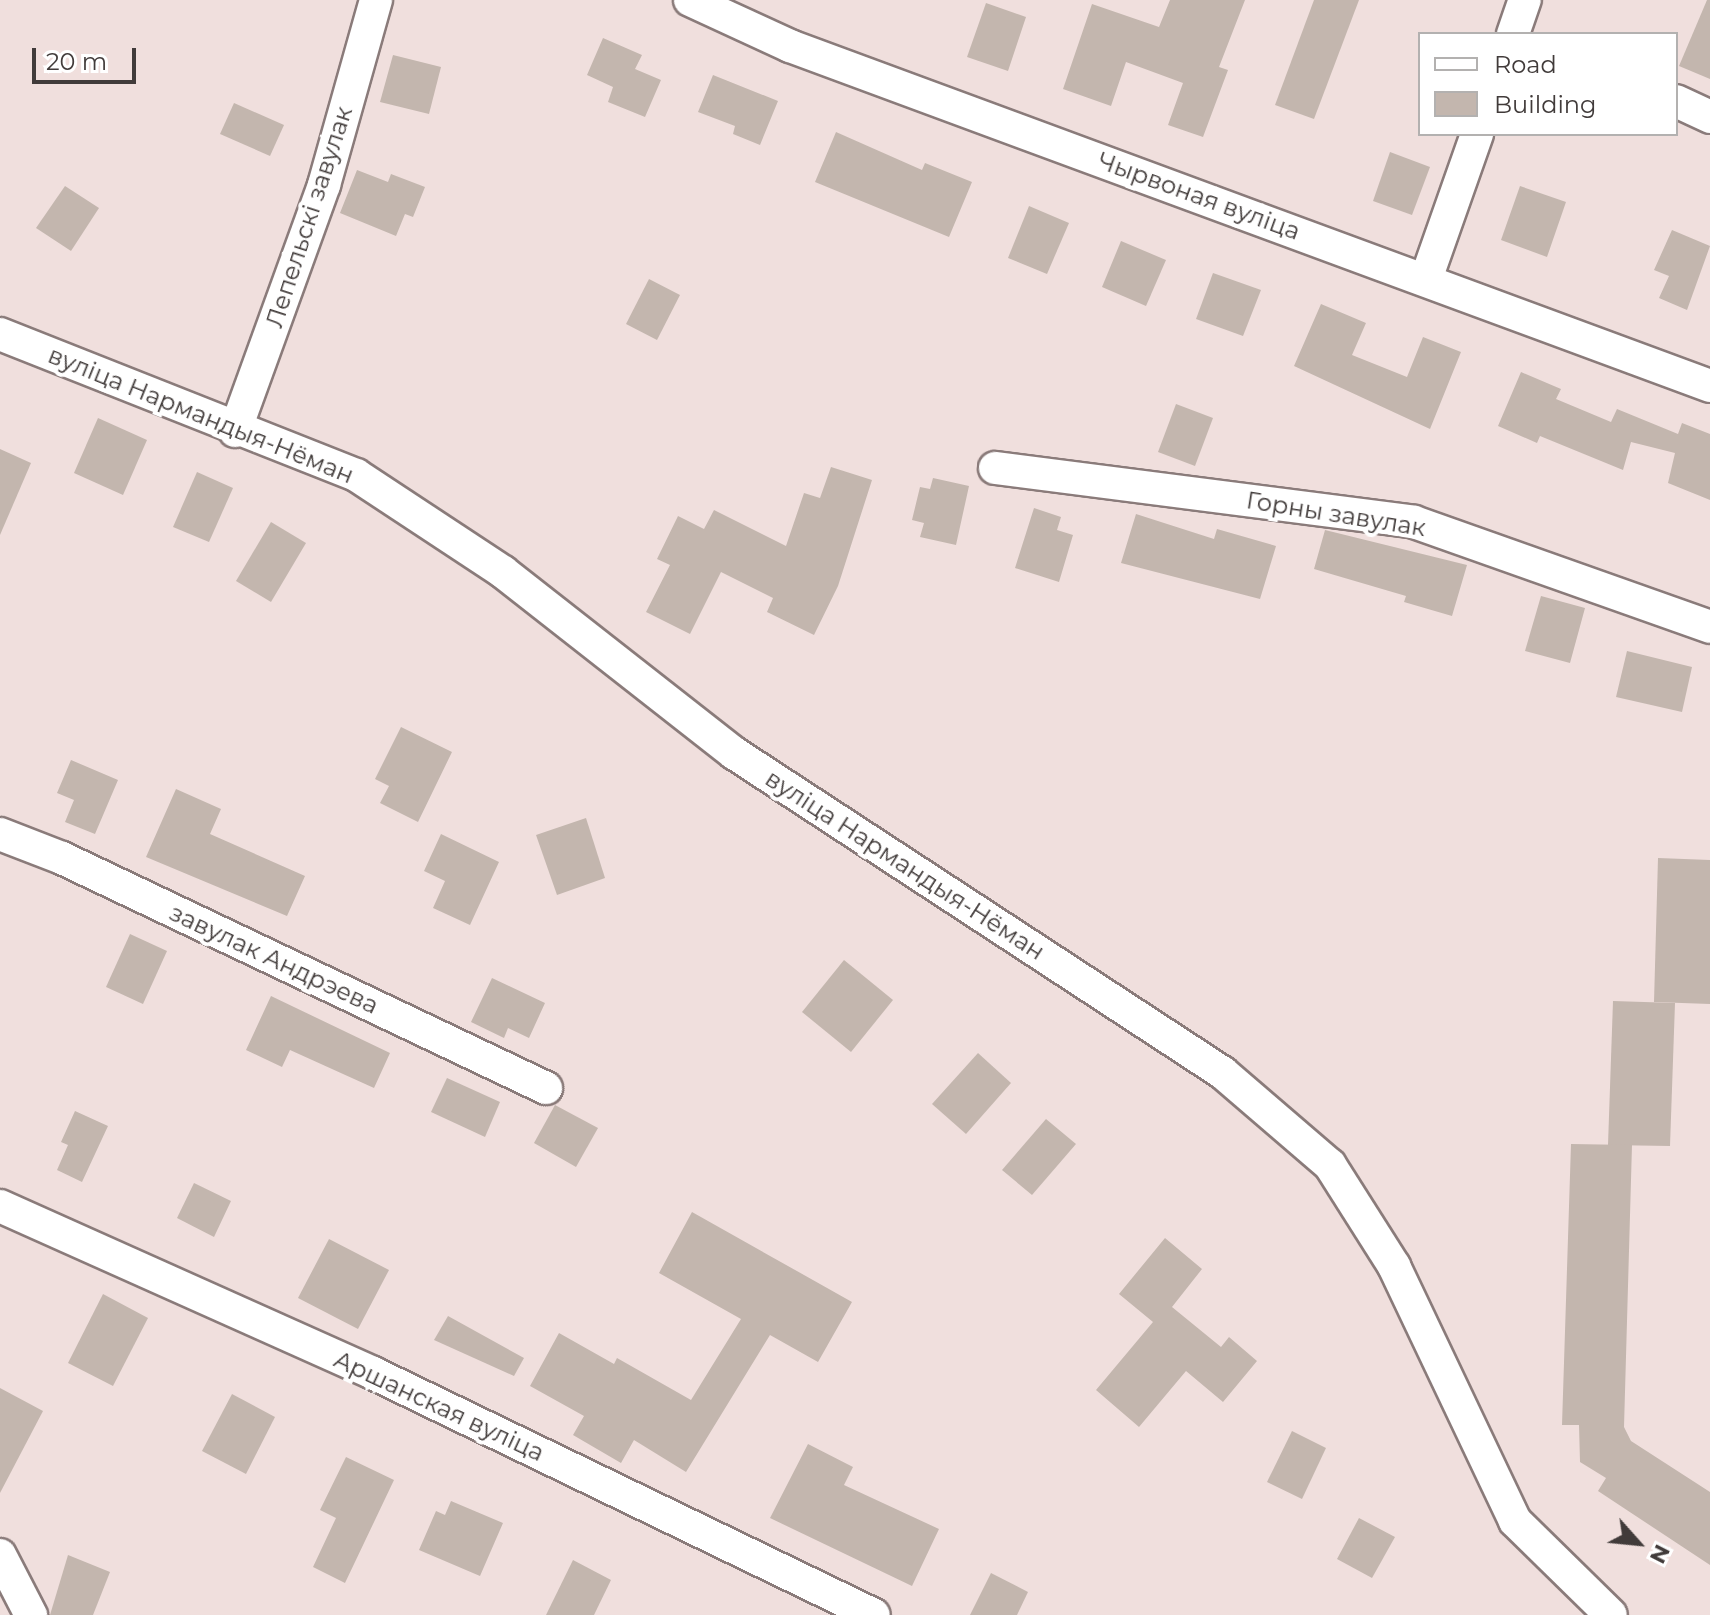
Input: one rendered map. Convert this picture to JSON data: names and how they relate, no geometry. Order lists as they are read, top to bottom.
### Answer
{
  "streets": {
    "street": [
      "Чырвоная вуліца",
      "Лепельскі завулак",
      "вуліца Нармандыя-Нёман",
      "Горны завулак",
      "завулак Андрэева",
      "Аршанская вуліца"
    ]
  },
  "crossings": [
    ["Лепельскі завулак", "вуліца Нармандыя-Нёман"]
  ],
  "legend": ["Road", "Building"],
  "scale_bar": "20 m",
  "north": "bottom right"
}
